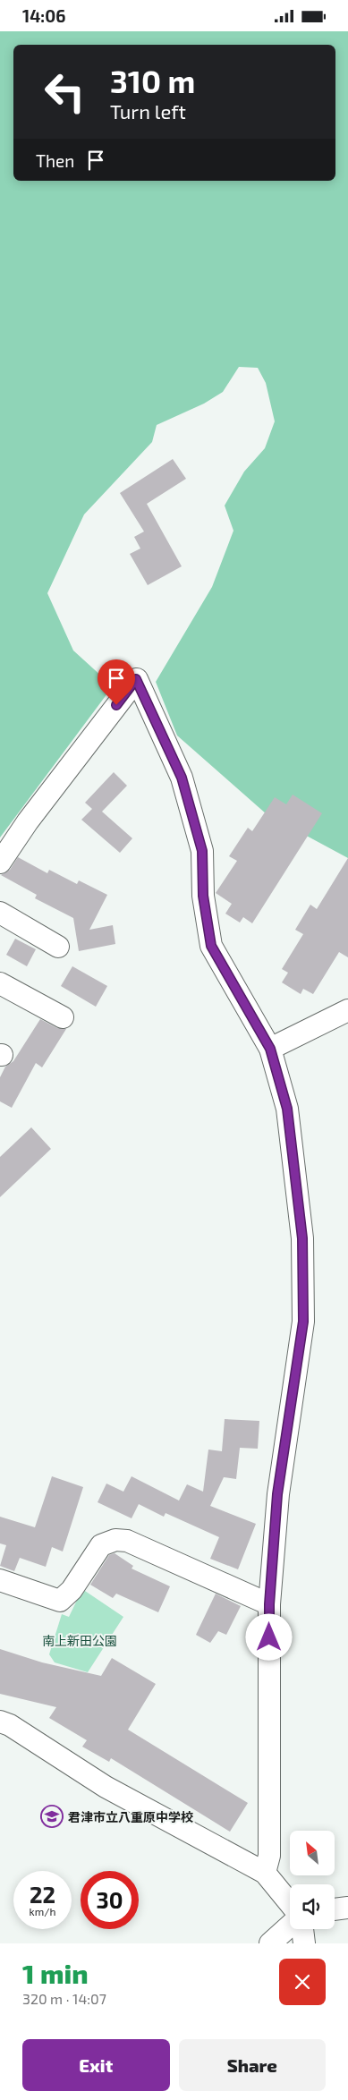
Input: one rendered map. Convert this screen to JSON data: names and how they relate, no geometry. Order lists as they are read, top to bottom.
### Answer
{
  "parks": ["南上新田公園"],
  "places": {
    "school or university": ["君津市立八重原中学校"]
  },
  "north": "top left",
  "page": {
    "status": "14:06",
    "turn": ["310 m", "Turn left"],
    "then": "Then",
    "speed": "22 km/h",
    "limit": "30",
    "heading": ["1 min", "320 m · 14:07"],
    "buttons": ["Exit", "Share"]
  }
}
